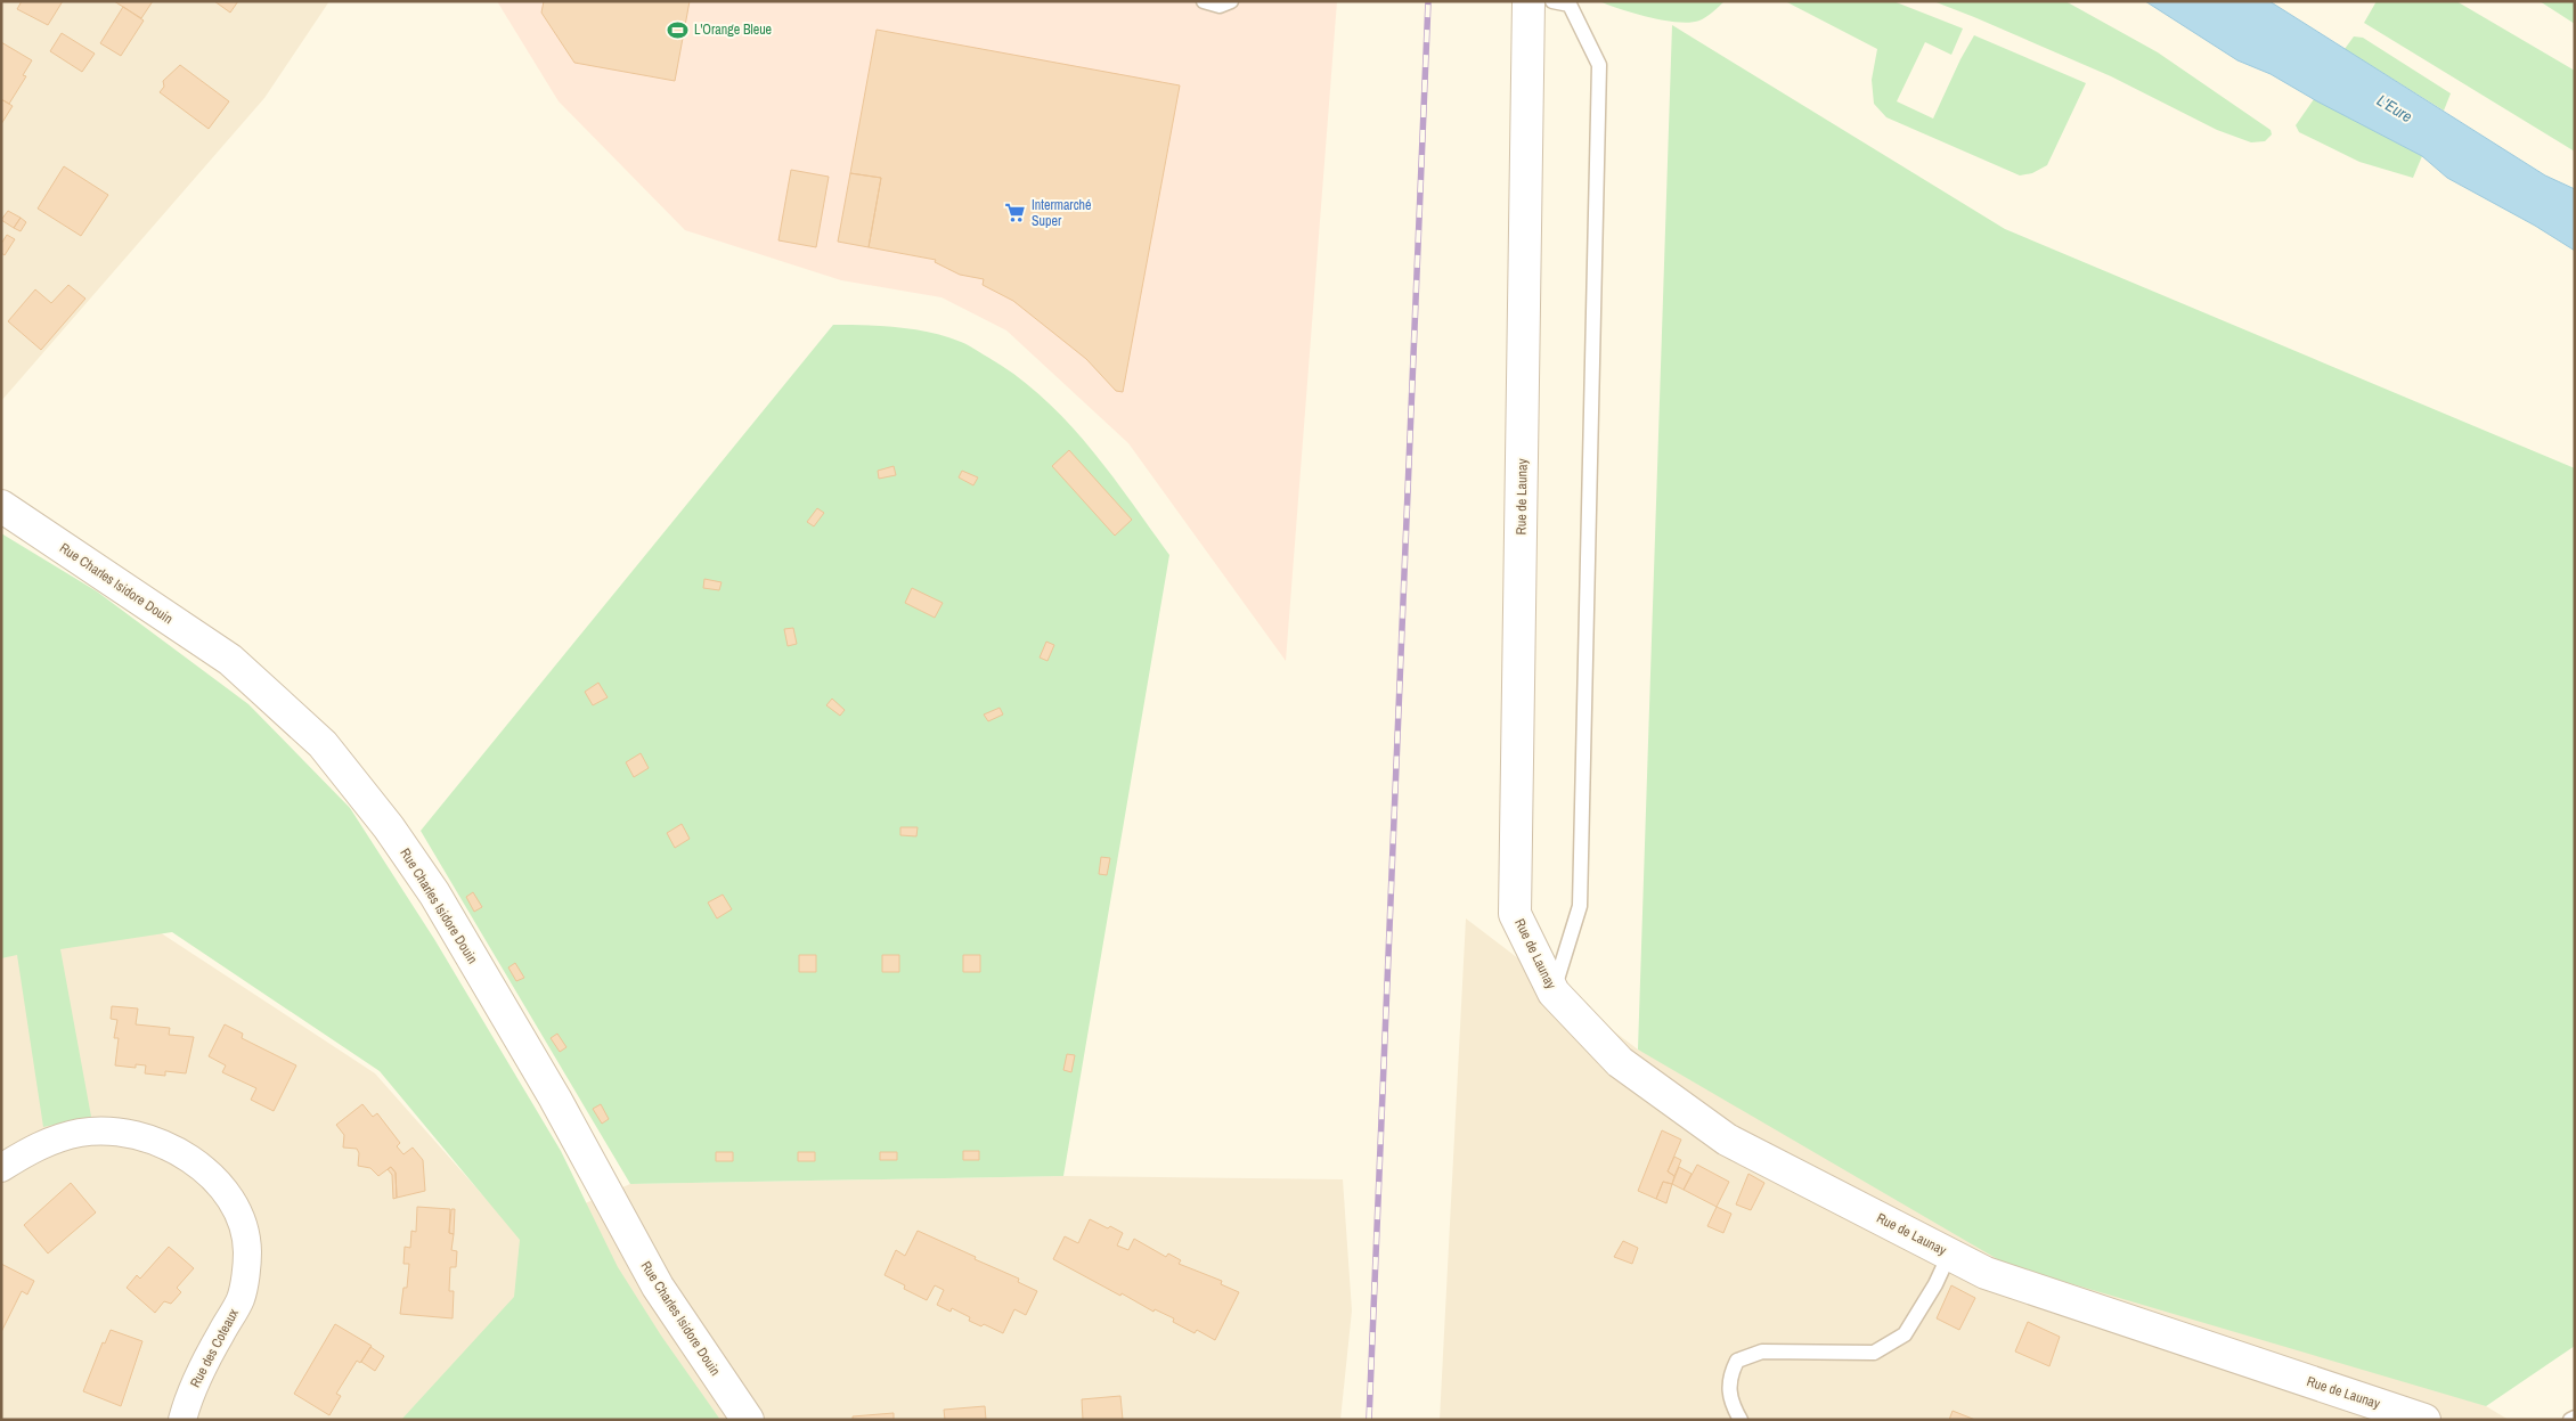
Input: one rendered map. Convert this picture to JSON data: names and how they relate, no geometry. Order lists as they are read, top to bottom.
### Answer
{
  "streets": {
    "street": ["Rue de Launay", "Rue Charles Isidore Douin", "Rue des Coteaux"]
  },
  "water": ["L'Eure"],
  "places": {
    "sports": ["L'Orange Bleue"],
    "supermarket": ["Intermarché Super"]
  }
}
